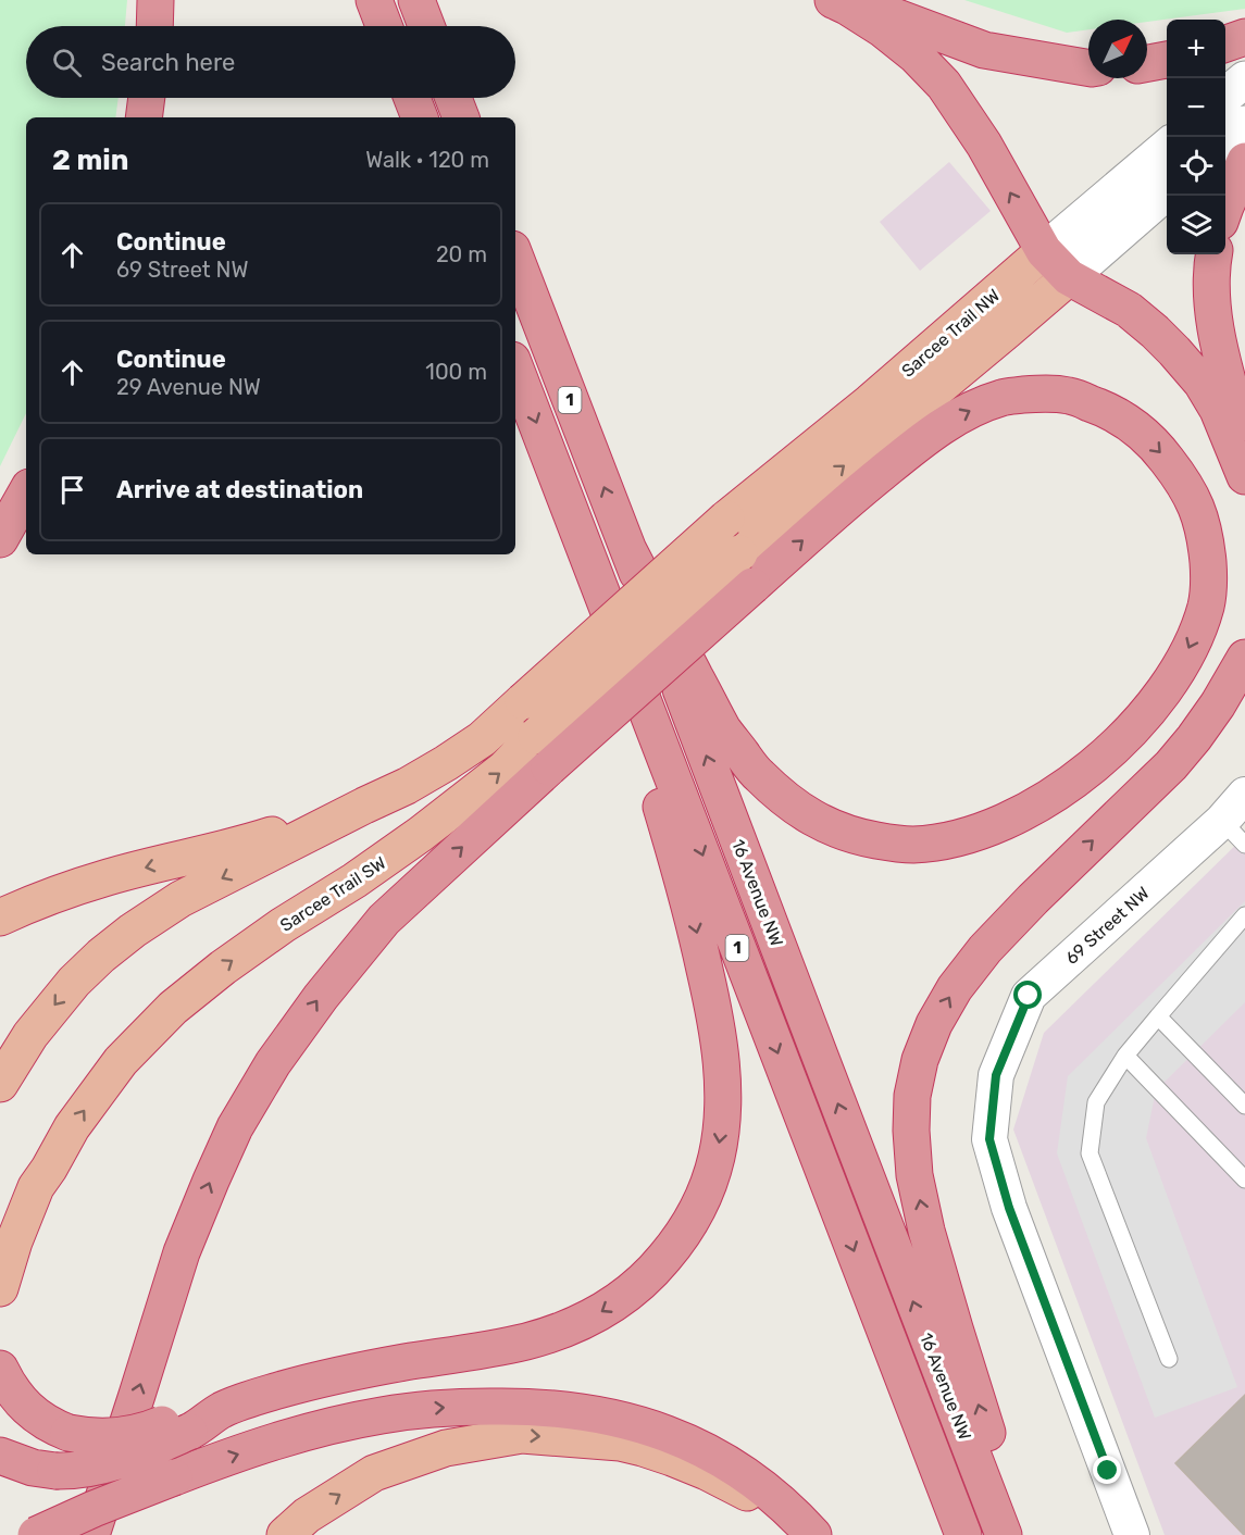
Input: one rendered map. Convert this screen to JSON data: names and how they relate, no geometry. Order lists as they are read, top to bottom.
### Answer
{
  "streets": {
    "highway": [
      "Sarcee Trail NW",
      "1",
      "16 Avenue NW",
      "Sarcee Trail SW"
    ],
    "street": ["69 Street NW"]
  },
  "crossings": [
    ["Sarcee Trail NW", "Sarcee Trail SW"]
  ],
  "north": "top right",
  "page": {
    "map_buttons": ["+", "−"],
    "search": "Search here",
    "heading": ["2 min", "Walk · 120 m"],
    "list": [
      ["Continue", "69 Street NW", "20 m"],
      ["Continue", "29 Avenue NW", "100 m"],
      "Arrive at destination"
    ]
  }
}
